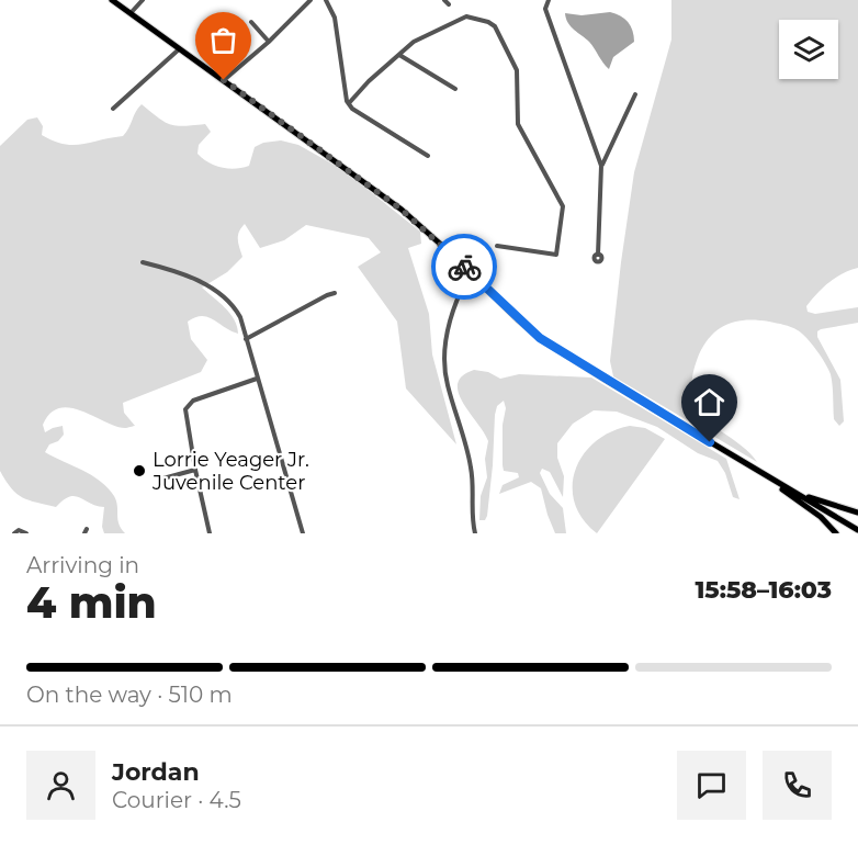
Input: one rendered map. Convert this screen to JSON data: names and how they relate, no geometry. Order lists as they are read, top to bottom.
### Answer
{
  "places": ["Lorrie Yeager Jr. Juvenile Center"],
  "page": {
    "heading": ["4 min", "Arriving in", "15:58–16:03"],
    "panel": ["Jordan", "Courier · 4.5"],
    "bar": "On the way · 510 m"
  }
}
